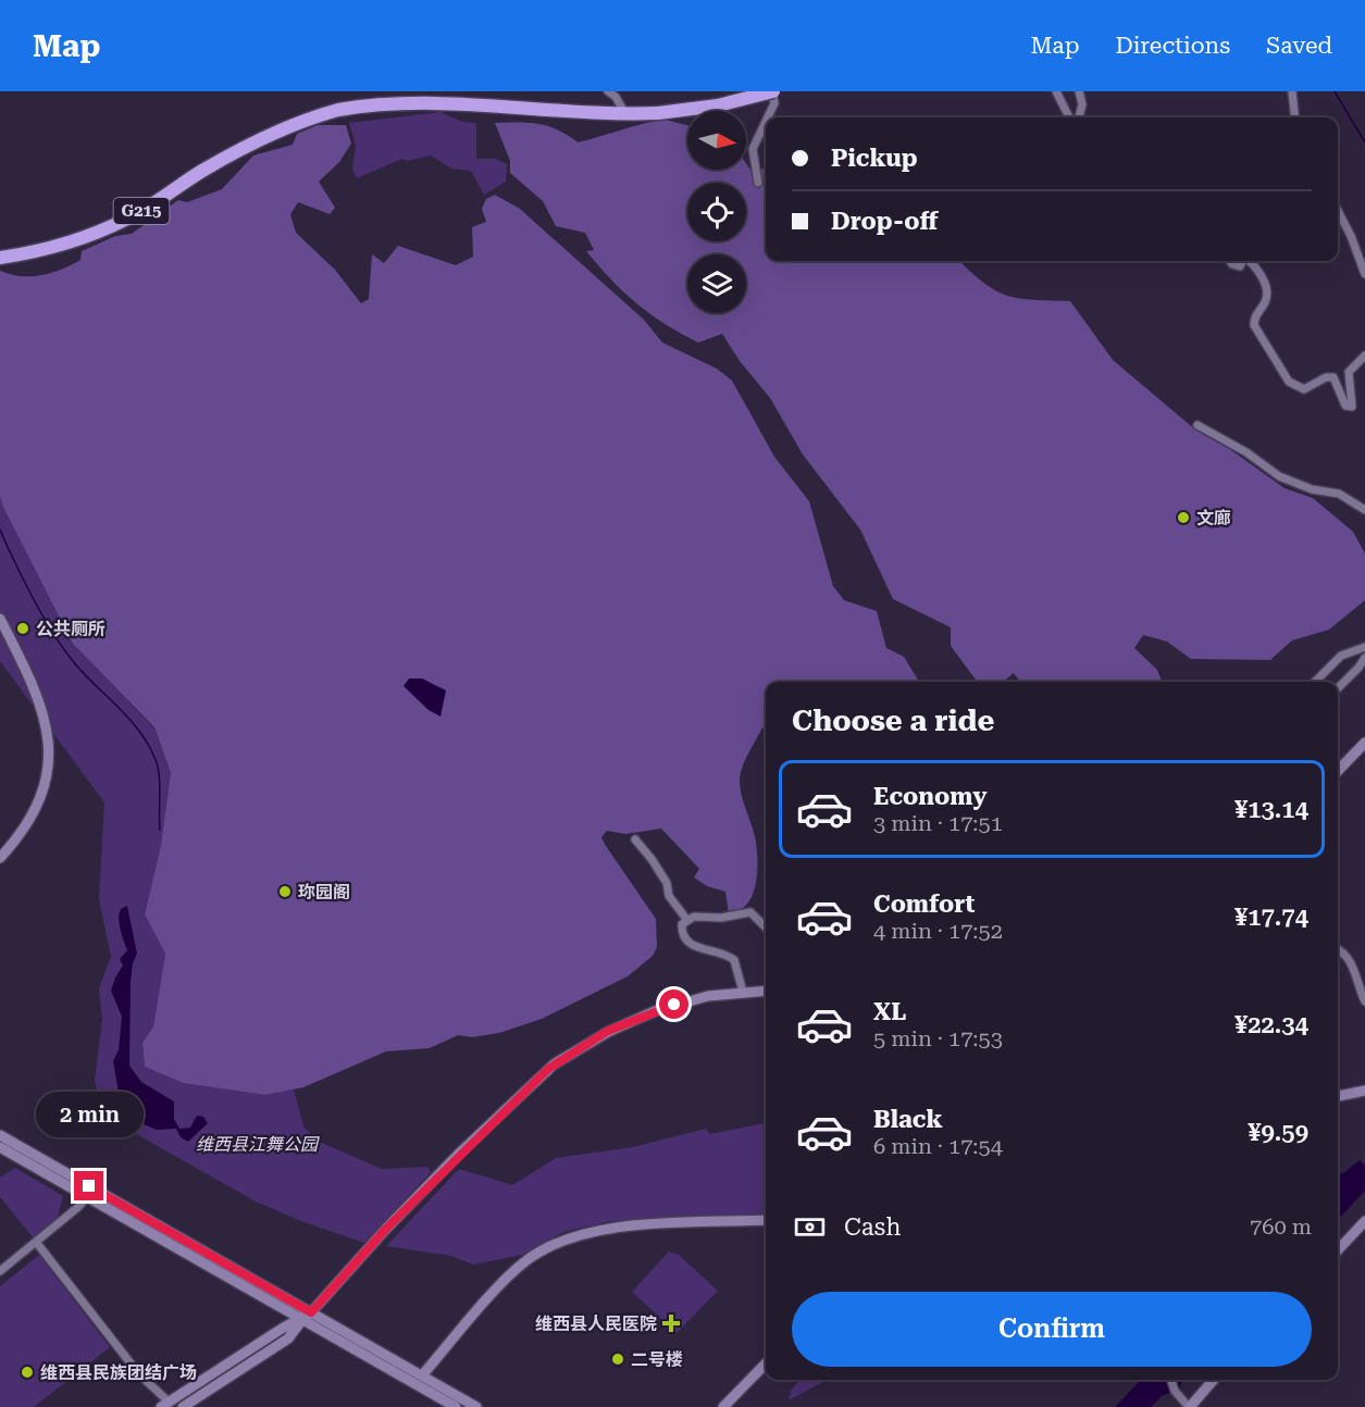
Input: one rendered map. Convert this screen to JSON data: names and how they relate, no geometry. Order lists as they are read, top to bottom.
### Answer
{
  "streets": {
    "highway": ["G215"]
  },
  "parks": ["维西县江舞公园"],
  "places": {
    "other": [
      "文廊",
      "公共厕所",
      "珎园阁",
      "二号楼",
      "维西县民族团结广场"
    ],
    "health": ["维西县人民医院"]
  },
  "north": "right",
  "page": {
    "header": "Map",
    "nav": ["Map", "Directions", "Saved"],
    "banner": ["Pickup", "Drop-off"],
    "heading": "Choose a ride",
    "list": [
      {
        "name": "Economy",
        "note": "3 min · 17:51",
        "value": "¥13.14"
      },
      {
        "name": "Comfort",
        "note": "4 min · 17:52",
        "value": "¥17.74"
      },
      {
        "name": "XL",
        "note": "5 min · 17:53",
        "value": "¥22.34"
      },
      {
        "name": "Black",
        "note": "6 min · 17:54",
        "value": "¥9.59"
      }
    ],
    "bubble": "2 min",
    "pay": ["Cash", "760 m"],
    "buttons": "Confirm"
  }
}
